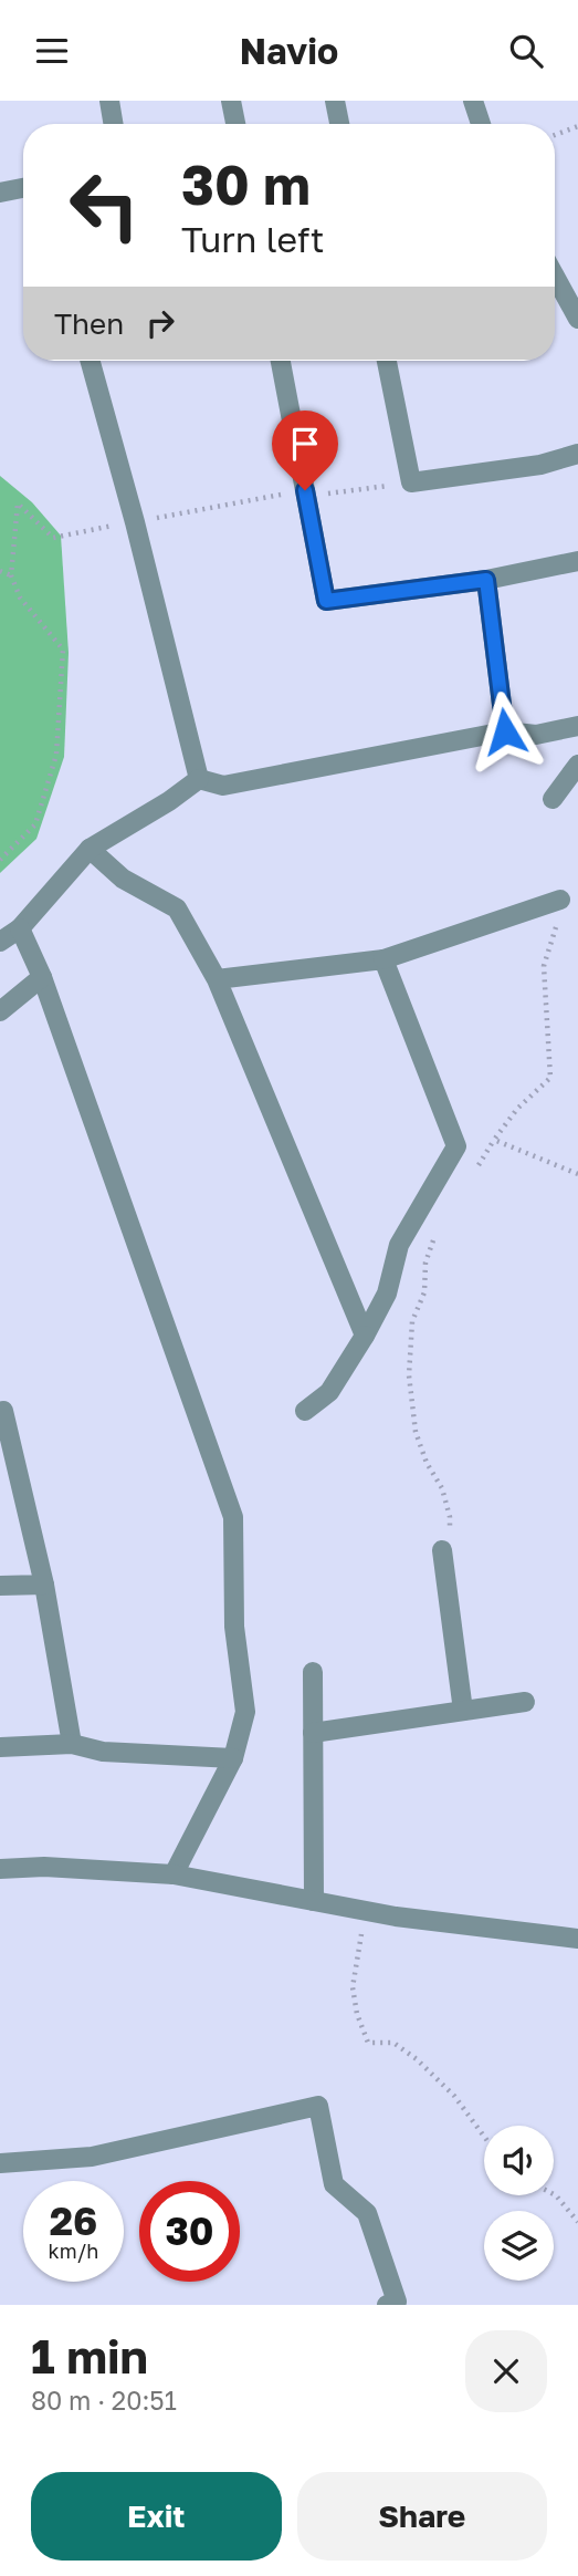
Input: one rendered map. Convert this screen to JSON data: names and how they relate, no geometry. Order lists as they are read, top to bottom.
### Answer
{
  "page": {
    "header": "Navio",
    "turn": ["30 m", "Turn left"],
    "then": "Then",
    "speed": "26 km/h",
    "limit": "30",
    "heading": ["1 min", "80 m · 20:51"],
    "buttons": ["Exit", "Share"]
  }
}
